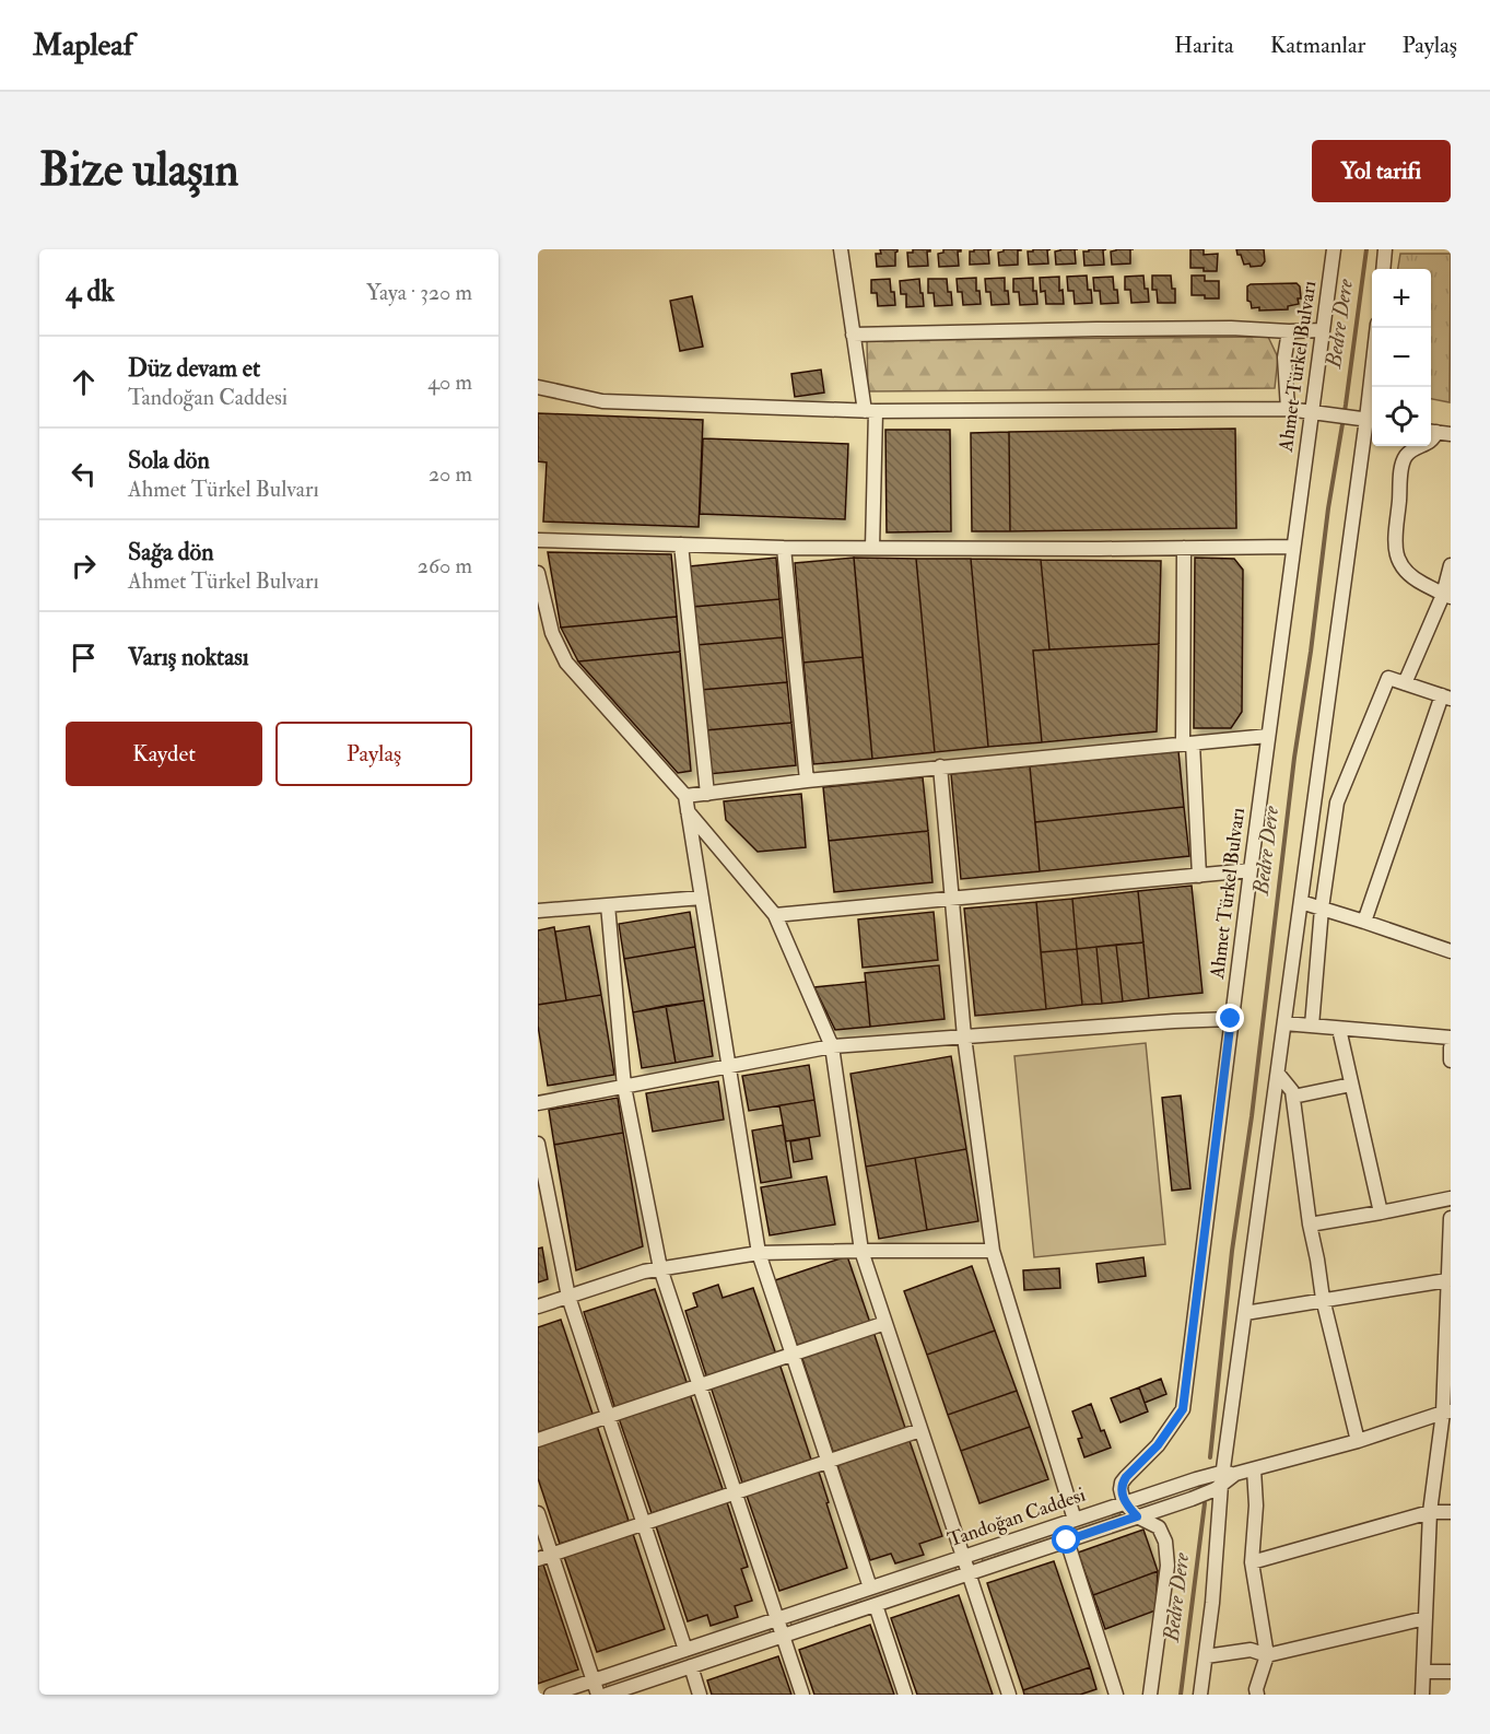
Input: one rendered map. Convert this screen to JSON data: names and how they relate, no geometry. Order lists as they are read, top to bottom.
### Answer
{
  "streets": {
    "street": ["Ahmet Türkel Bulvarı", "Tandoğan Caddesi"]
  },
  "crossings": [
    ["Ahmet Türkel Bulvarı", "Tandoğan Caddesi"]
  ],
  "water": ["Bedre Dere"],
  "page": {
    "header": "Mapleaf",
    "nav": ["Harita", "Katmanlar", "Paylaş"],
    "buttons": [
      "Yol tarifi",
      ["Kaydet", "Paylaş"]
    ],
    "title": "Bize ulaşın",
    "heading": ["4 dk", "Yaya · 320 m"],
    "map_buttons": ["+", "−"],
    "list": [
      ["Düz devam et", "Tandoğan Caddesi", "40 m"],
      ["Sola dön", "Ahmet Türkel Bulvarı", "20 m"],
      ["Sağa dön", "Ahmet Türkel Bulvarı", "260 m"],
      "Varış noktası"
    ]
  }
}
